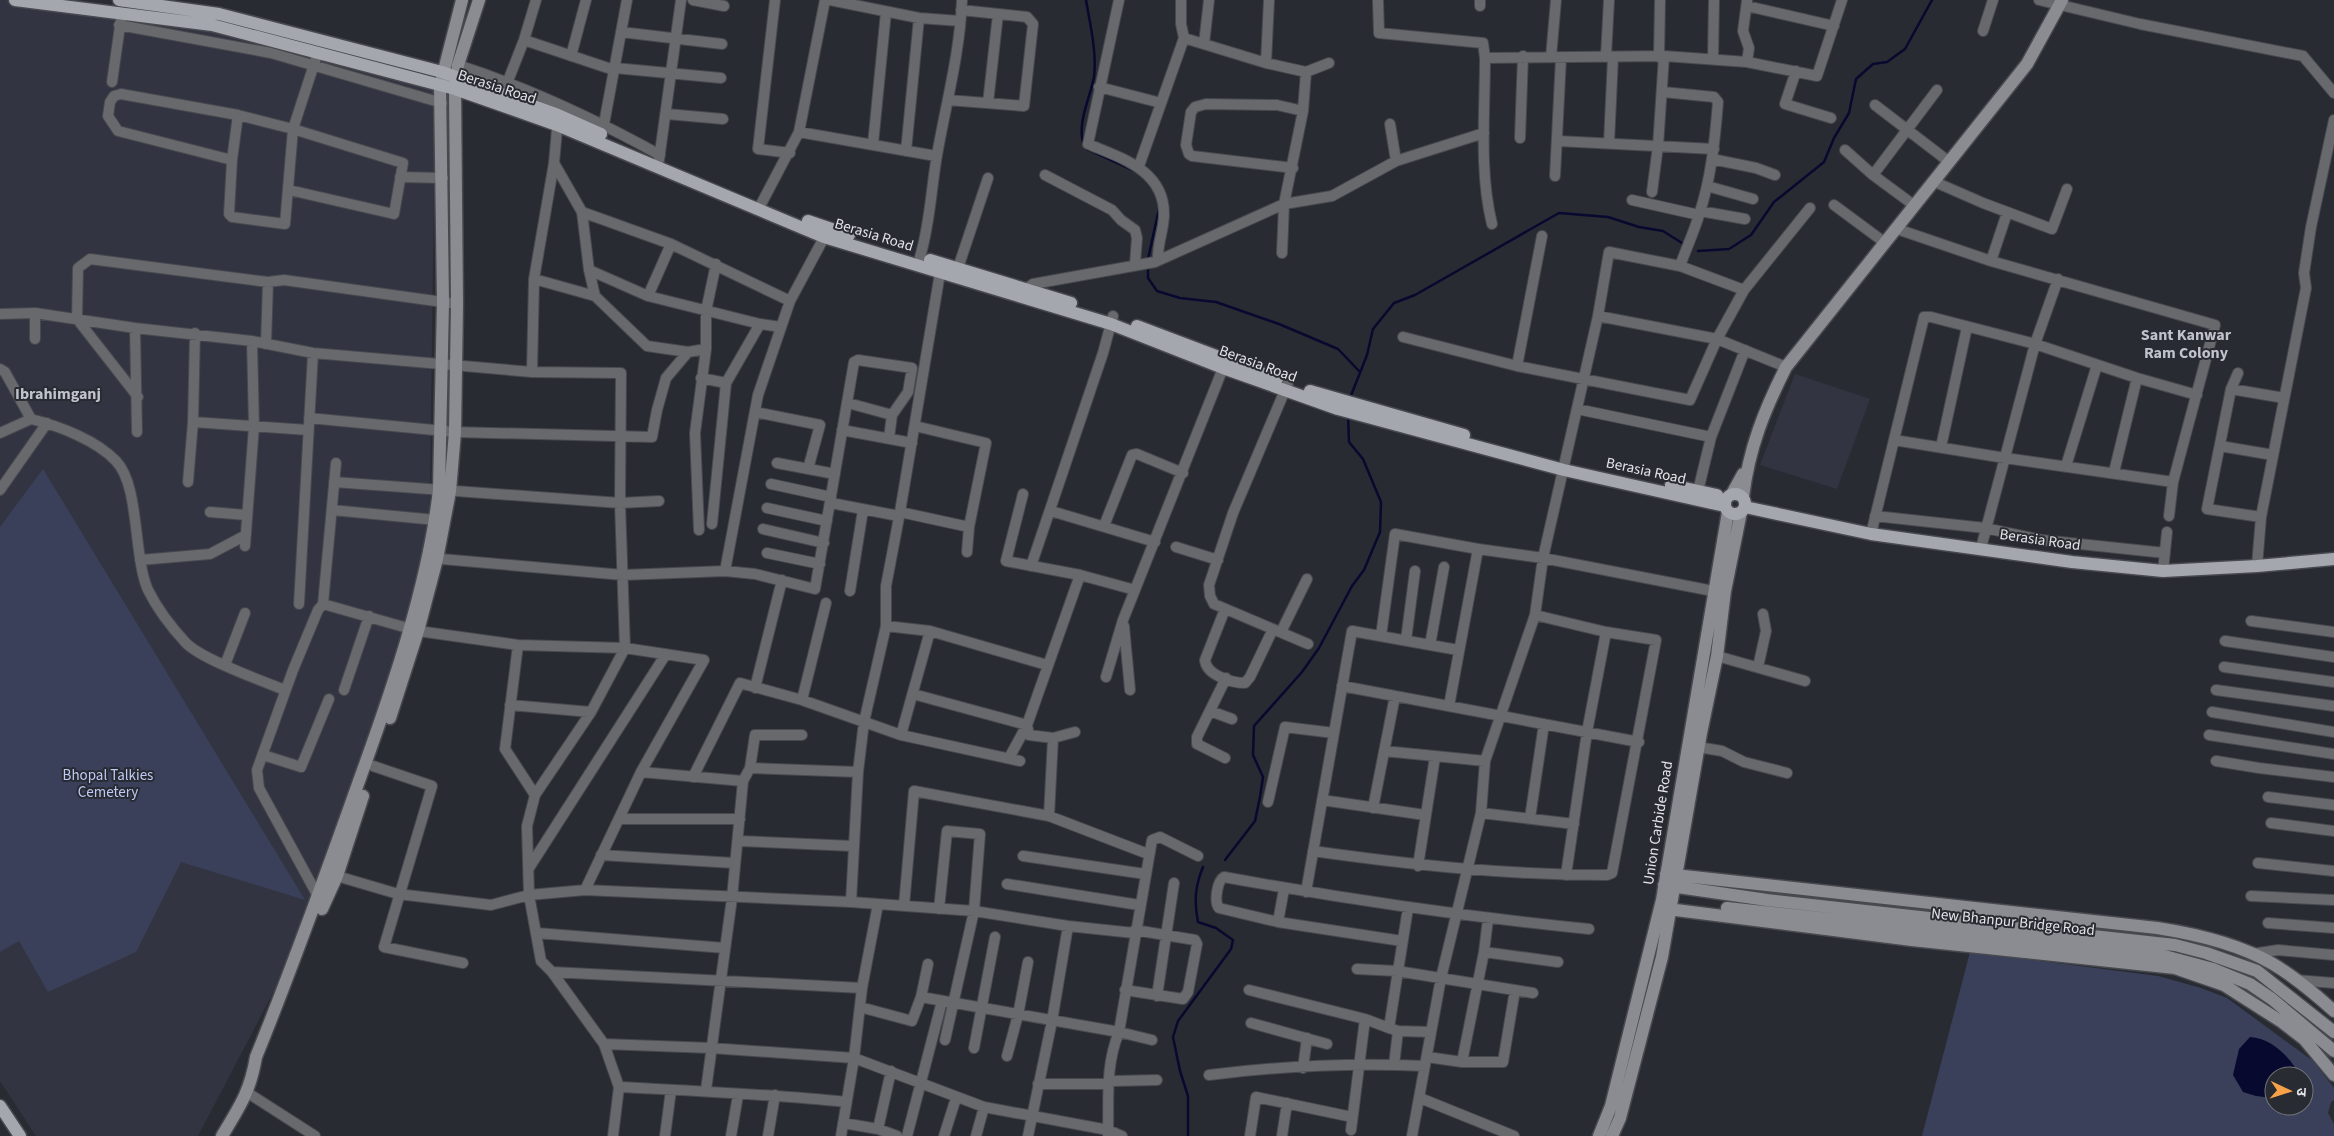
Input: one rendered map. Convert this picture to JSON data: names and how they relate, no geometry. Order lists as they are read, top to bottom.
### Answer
{
  "streets": {
    "main road": ["Berasia Road"],
    "street": ["Union Carbide Road", "New Bhanpur Bridge Road"]
  },
  "crossings": [
    ["Berasia Road", "Union Carbide Road"],
    ["Union Carbide Road", "New Bhanpur Bridge Road"]
  ],
  "districts": ["Sant Kanwar Ram Colony", "Ibrahimganj"],
  "parks": ["Bhopal Talkies Cemetery"],
  "north": "right"
}
